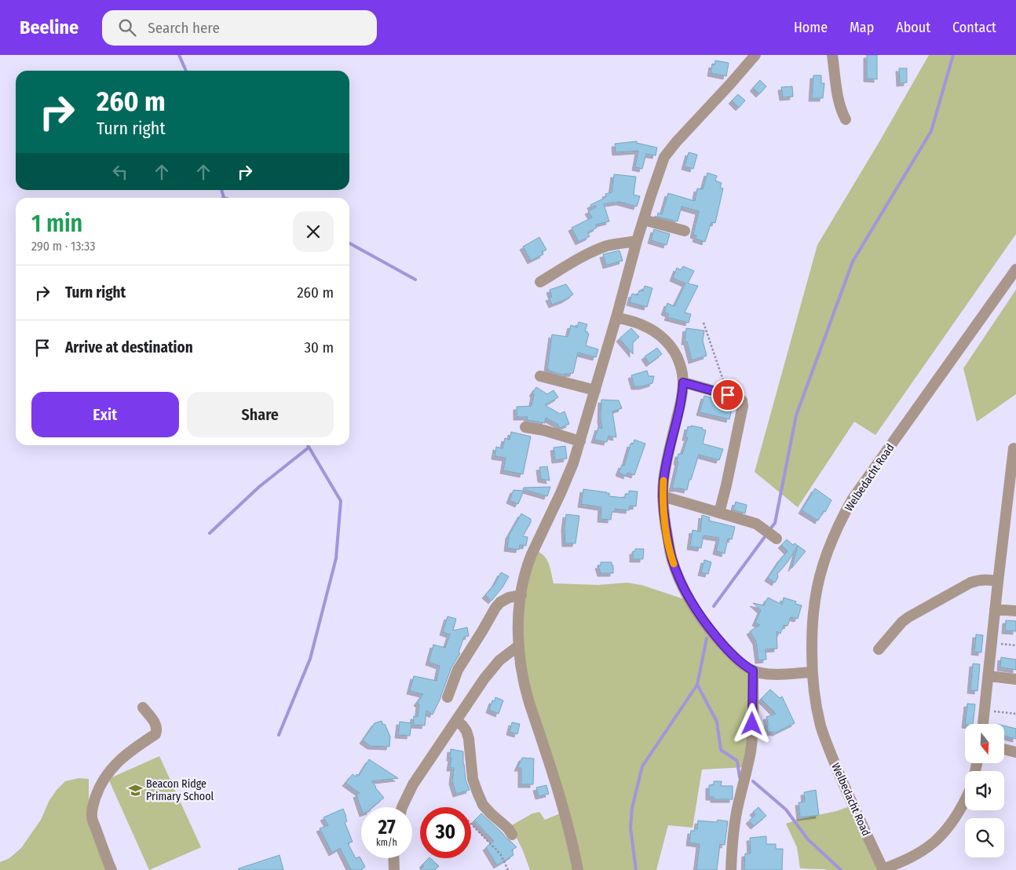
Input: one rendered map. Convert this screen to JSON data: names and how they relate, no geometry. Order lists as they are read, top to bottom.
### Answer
{
  "streets": {
    "street": ["Welbedacht Road"]
  },
  "places": {
    "school or university": ["Beacon Ridge Primary School"]
  },
  "north": "bottom",
  "page": {
    "header": "Beeline",
    "search": "Search here",
    "nav": [
      "Home",
      "Map",
      "About",
      "Contact"
    ],
    "turn": ["260 m", "Turn right"],
    "heading": ["1 min", "290 m · 13:33"],
    "list": [
      {
        "name": "Turn right",
        "value": "260 m"
      },
      {
        "name": "Arrive at destination",
        "value": "30 m"
      }
    ],
    "buttons": ["Exit", "Share"],
    "speed": "27 km/h",
    "limit": "30"
  }
}
